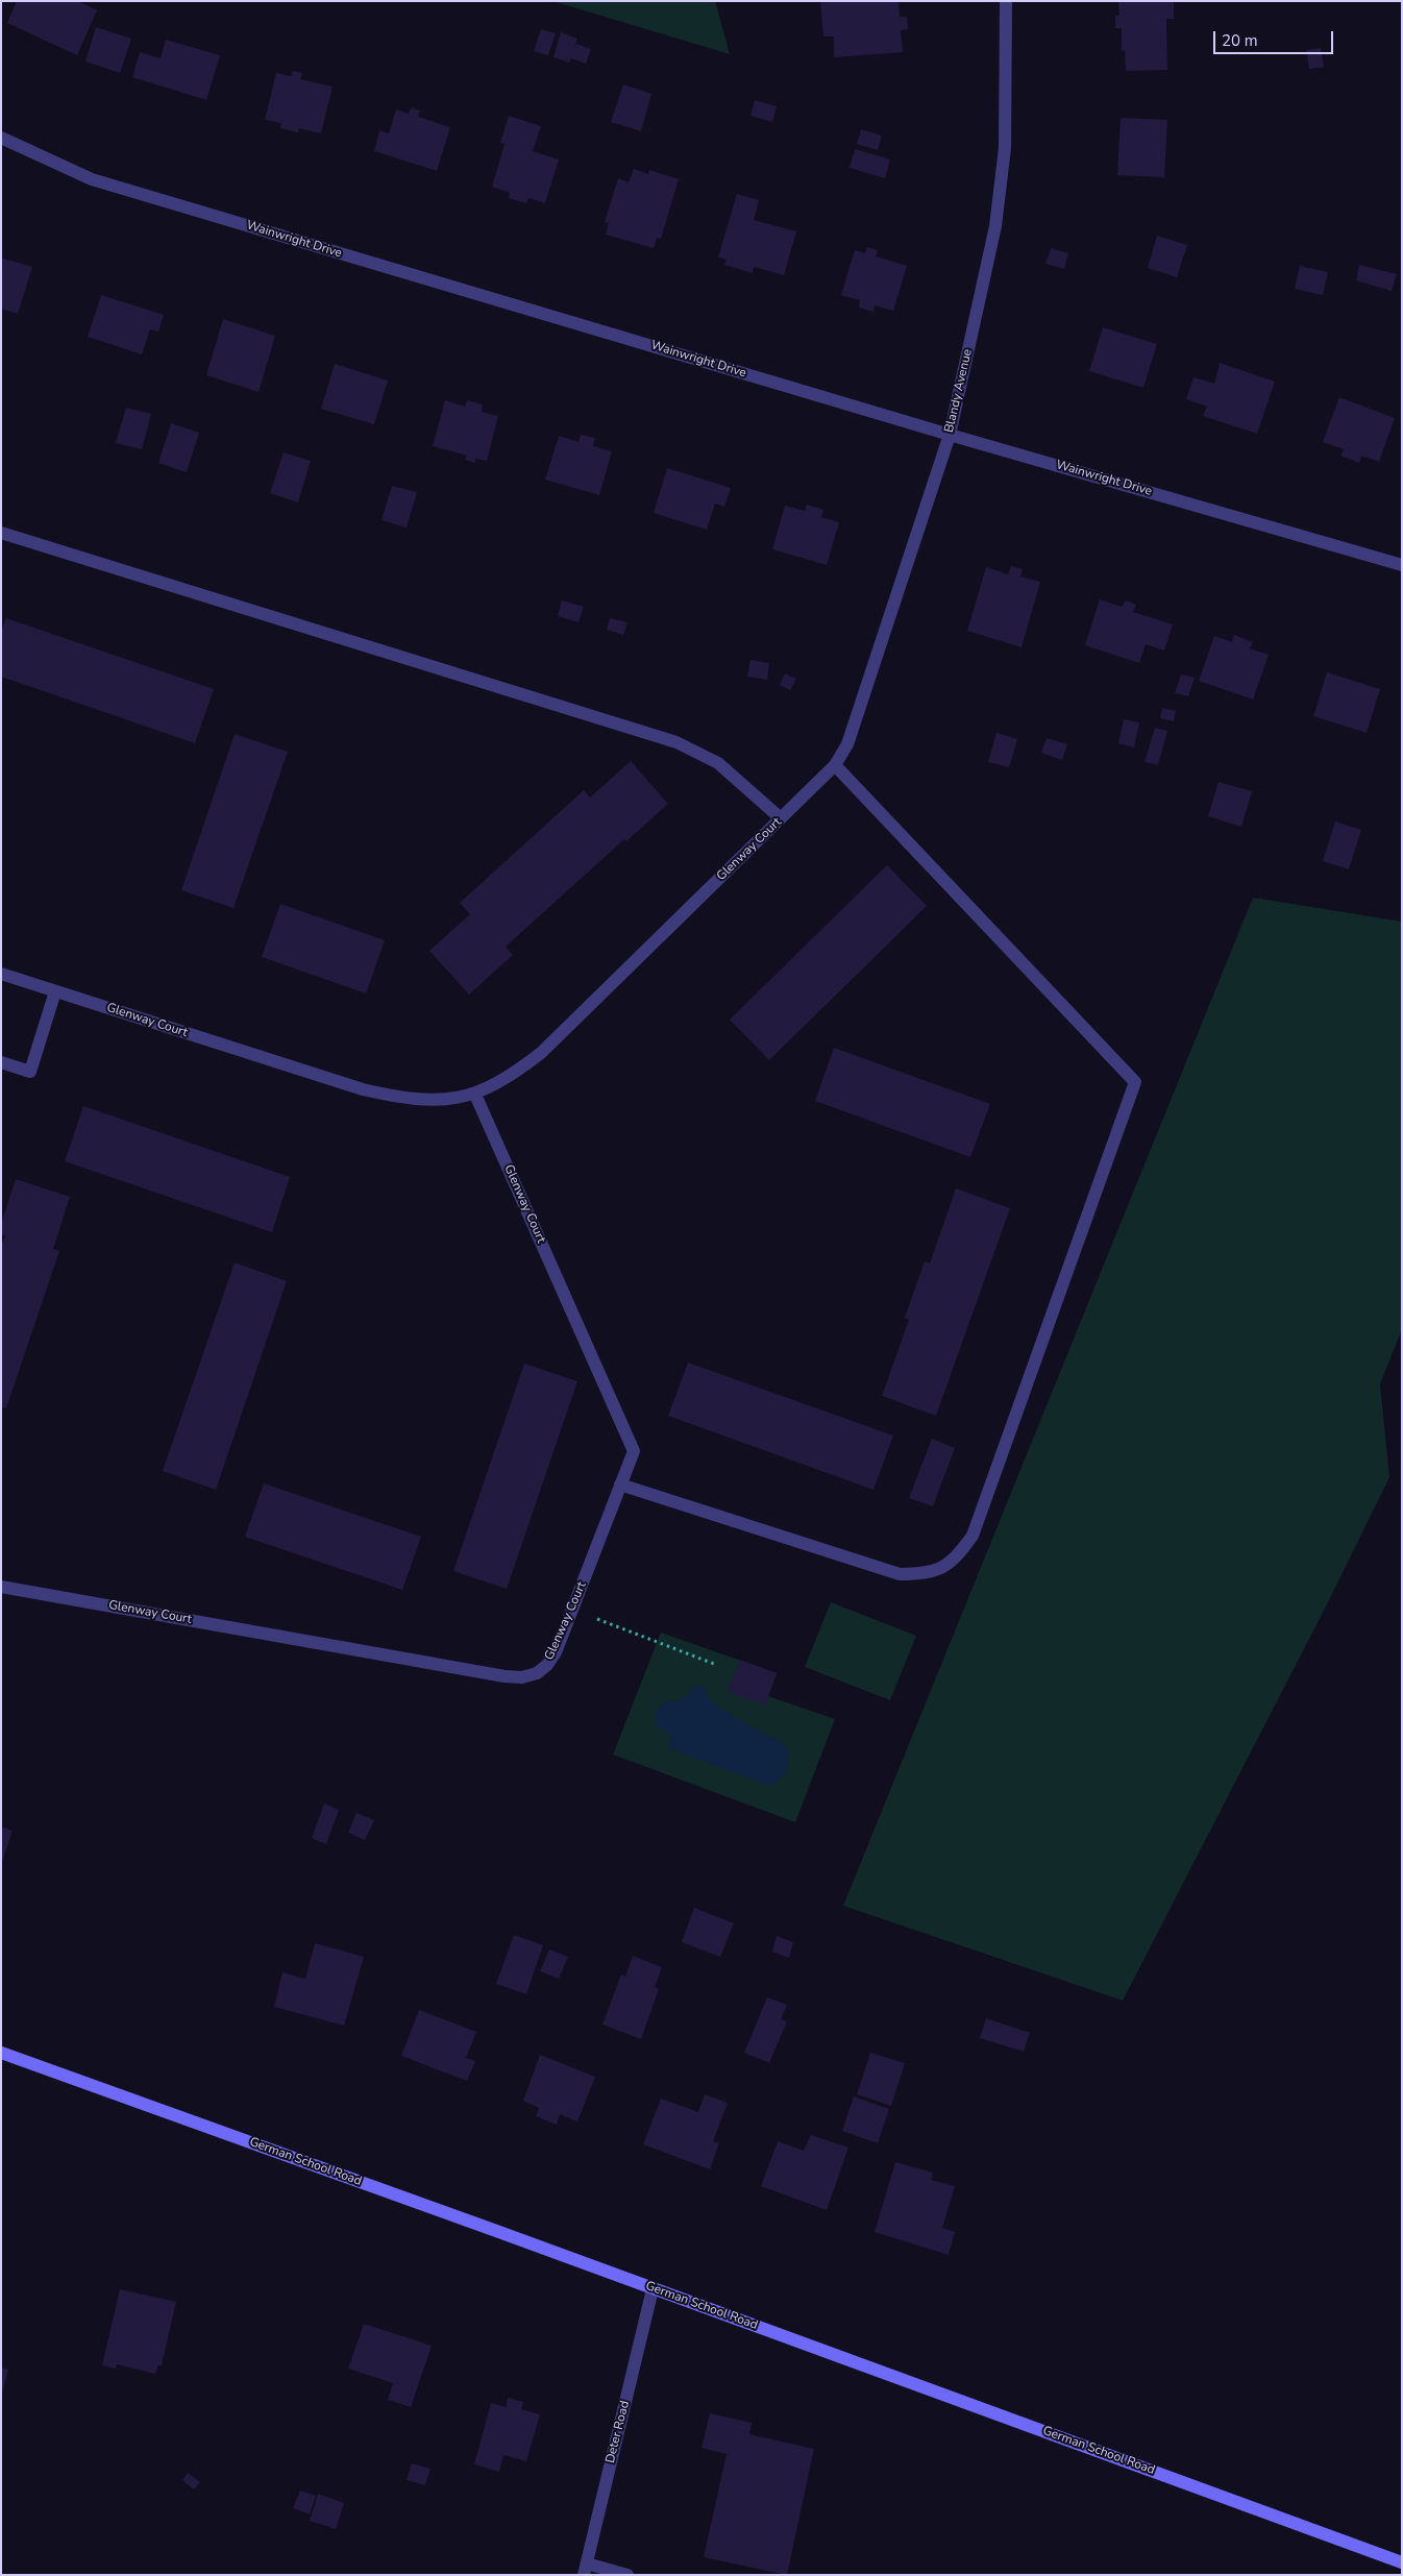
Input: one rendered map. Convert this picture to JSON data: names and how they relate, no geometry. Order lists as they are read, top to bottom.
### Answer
{
  "streets": {
    "street": [
      "Wainwright Drive",
      "Blandy Avenue",
      "Glenway Court",
      "German School Road",
      "Deter Road"
    ]
  },
  "crossings": [
    ["Wainwright Drive", "Blandy Avenue"],
    ["Blandy Avenue", "Glenway Court"],
    ["German School Road", "Deter Road"]
  ],
  "scale_bar": "20 m"
}
